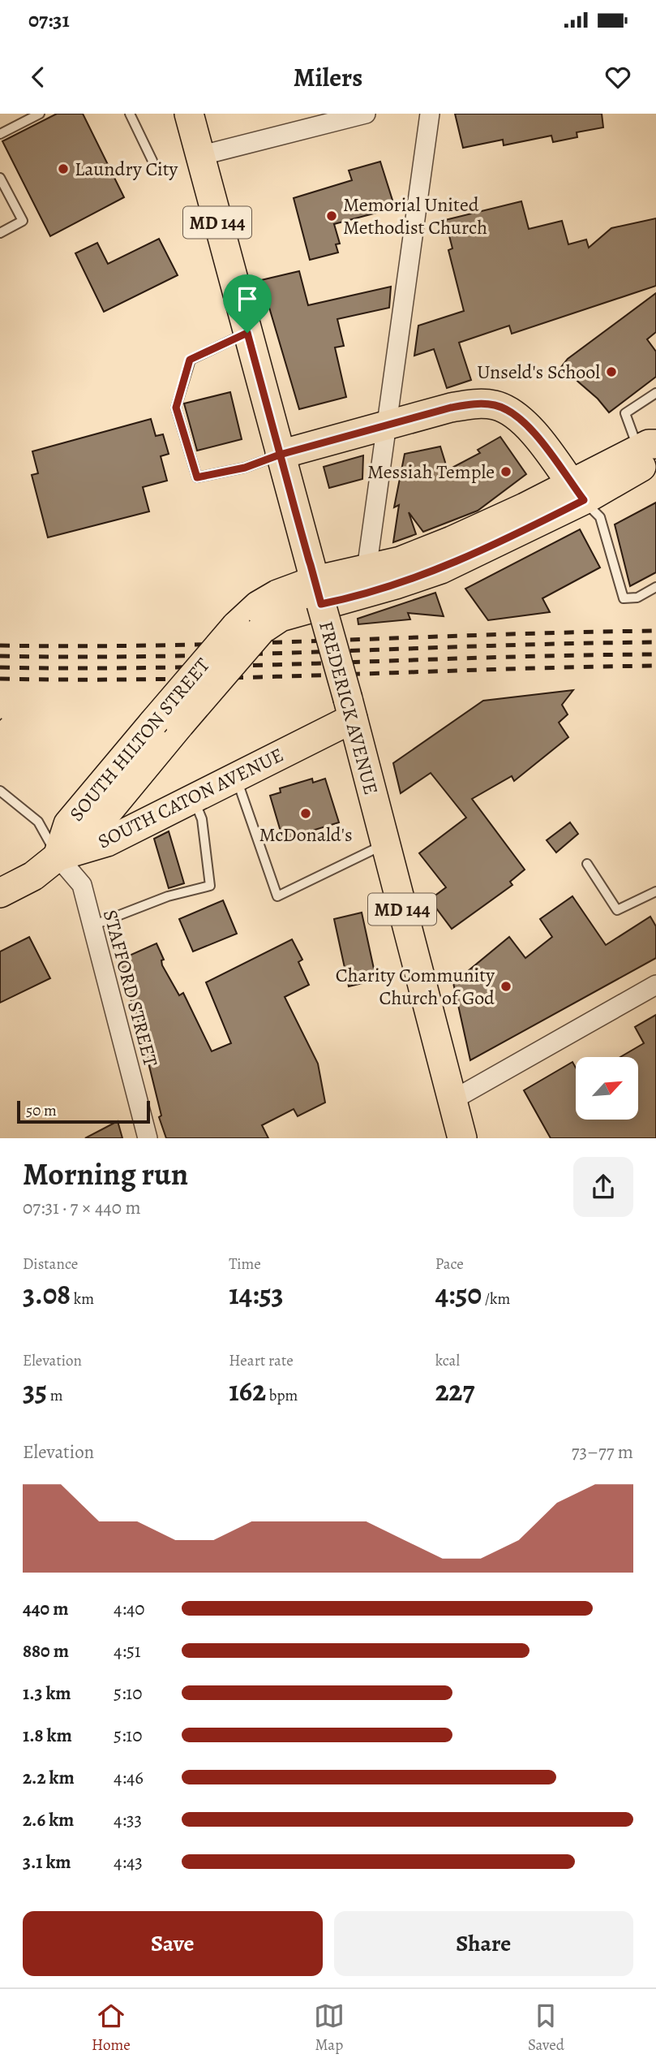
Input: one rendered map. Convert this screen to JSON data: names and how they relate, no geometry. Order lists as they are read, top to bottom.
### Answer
{
  "streets": {
    "main road": [
      "MD 144",
      "FREDERICK AVENUE",
      "SOUTH HILTON STREET",
      "SOUTH CATON AVENUE"
    ],
    "street": ["STAFFORD STREET"]
  },
  "crossings": [
    ["FREDERICK AVENUE", "SOUTH HILTON STREET"],
    ["FREDERICK AVENUE", "SOUTH CATON AVENUE"],
    ["SOUTH HILTON STREET", "SOUTH CATON AVENUE"],
    ["SOUTH HILTON STREET", "STAFFORD STREET"],
    ["SOUTH CATON AVENUE", "STAFFORD STREET"]
  ],
  "places": [
    "Laundry City",
    "Memorial United Methodist Church",
    "Unseld's School",
    "Messiah Temple",
    "McDonald's",
    "Charity Community Church of God"
  ],
  "scale_bar": "50 m",
  "north": "top right",
  "page": {
    "status": "07:31",
    "header": "Milers",
    "scale": "50 m",
    "heading": ["Morning run", "07:31 · 7 × 440 m"],
    "stats": [
      ["Distance", "3.08 km"],
      ["Time", "14:53"],
      ["Pace", "4:50 /km"],
      ["Elevation", "35 m"],
      ["Heart rate", "162 bpm"],
      ["kcal", "227"]
    ],
    "chart": ["Elevation", "73–77 m"],
    "list": [
      {
        "name": "440 m",
        "note": "4:40"
      },
      {
        "name": "880 m",
        "note": "4:51"
      },
      {
        "name": "1.3 km",
        "note": "5:10"
      },
      {
        "name": "1.8 km",
        "note": "5:10"
      },
      {
        "name": "2.2 km",
        "note": "4:46"
      },
      {
        "name": "2.6 km",
        "note": "4:33"
      },
      {
        "name": "3.1 km",
        "note": "4:43"
      }
    ],
    "buttons": ["Save", "Share"],
    "tabs": ["Home", "Map", "Saved"]
  }
}
